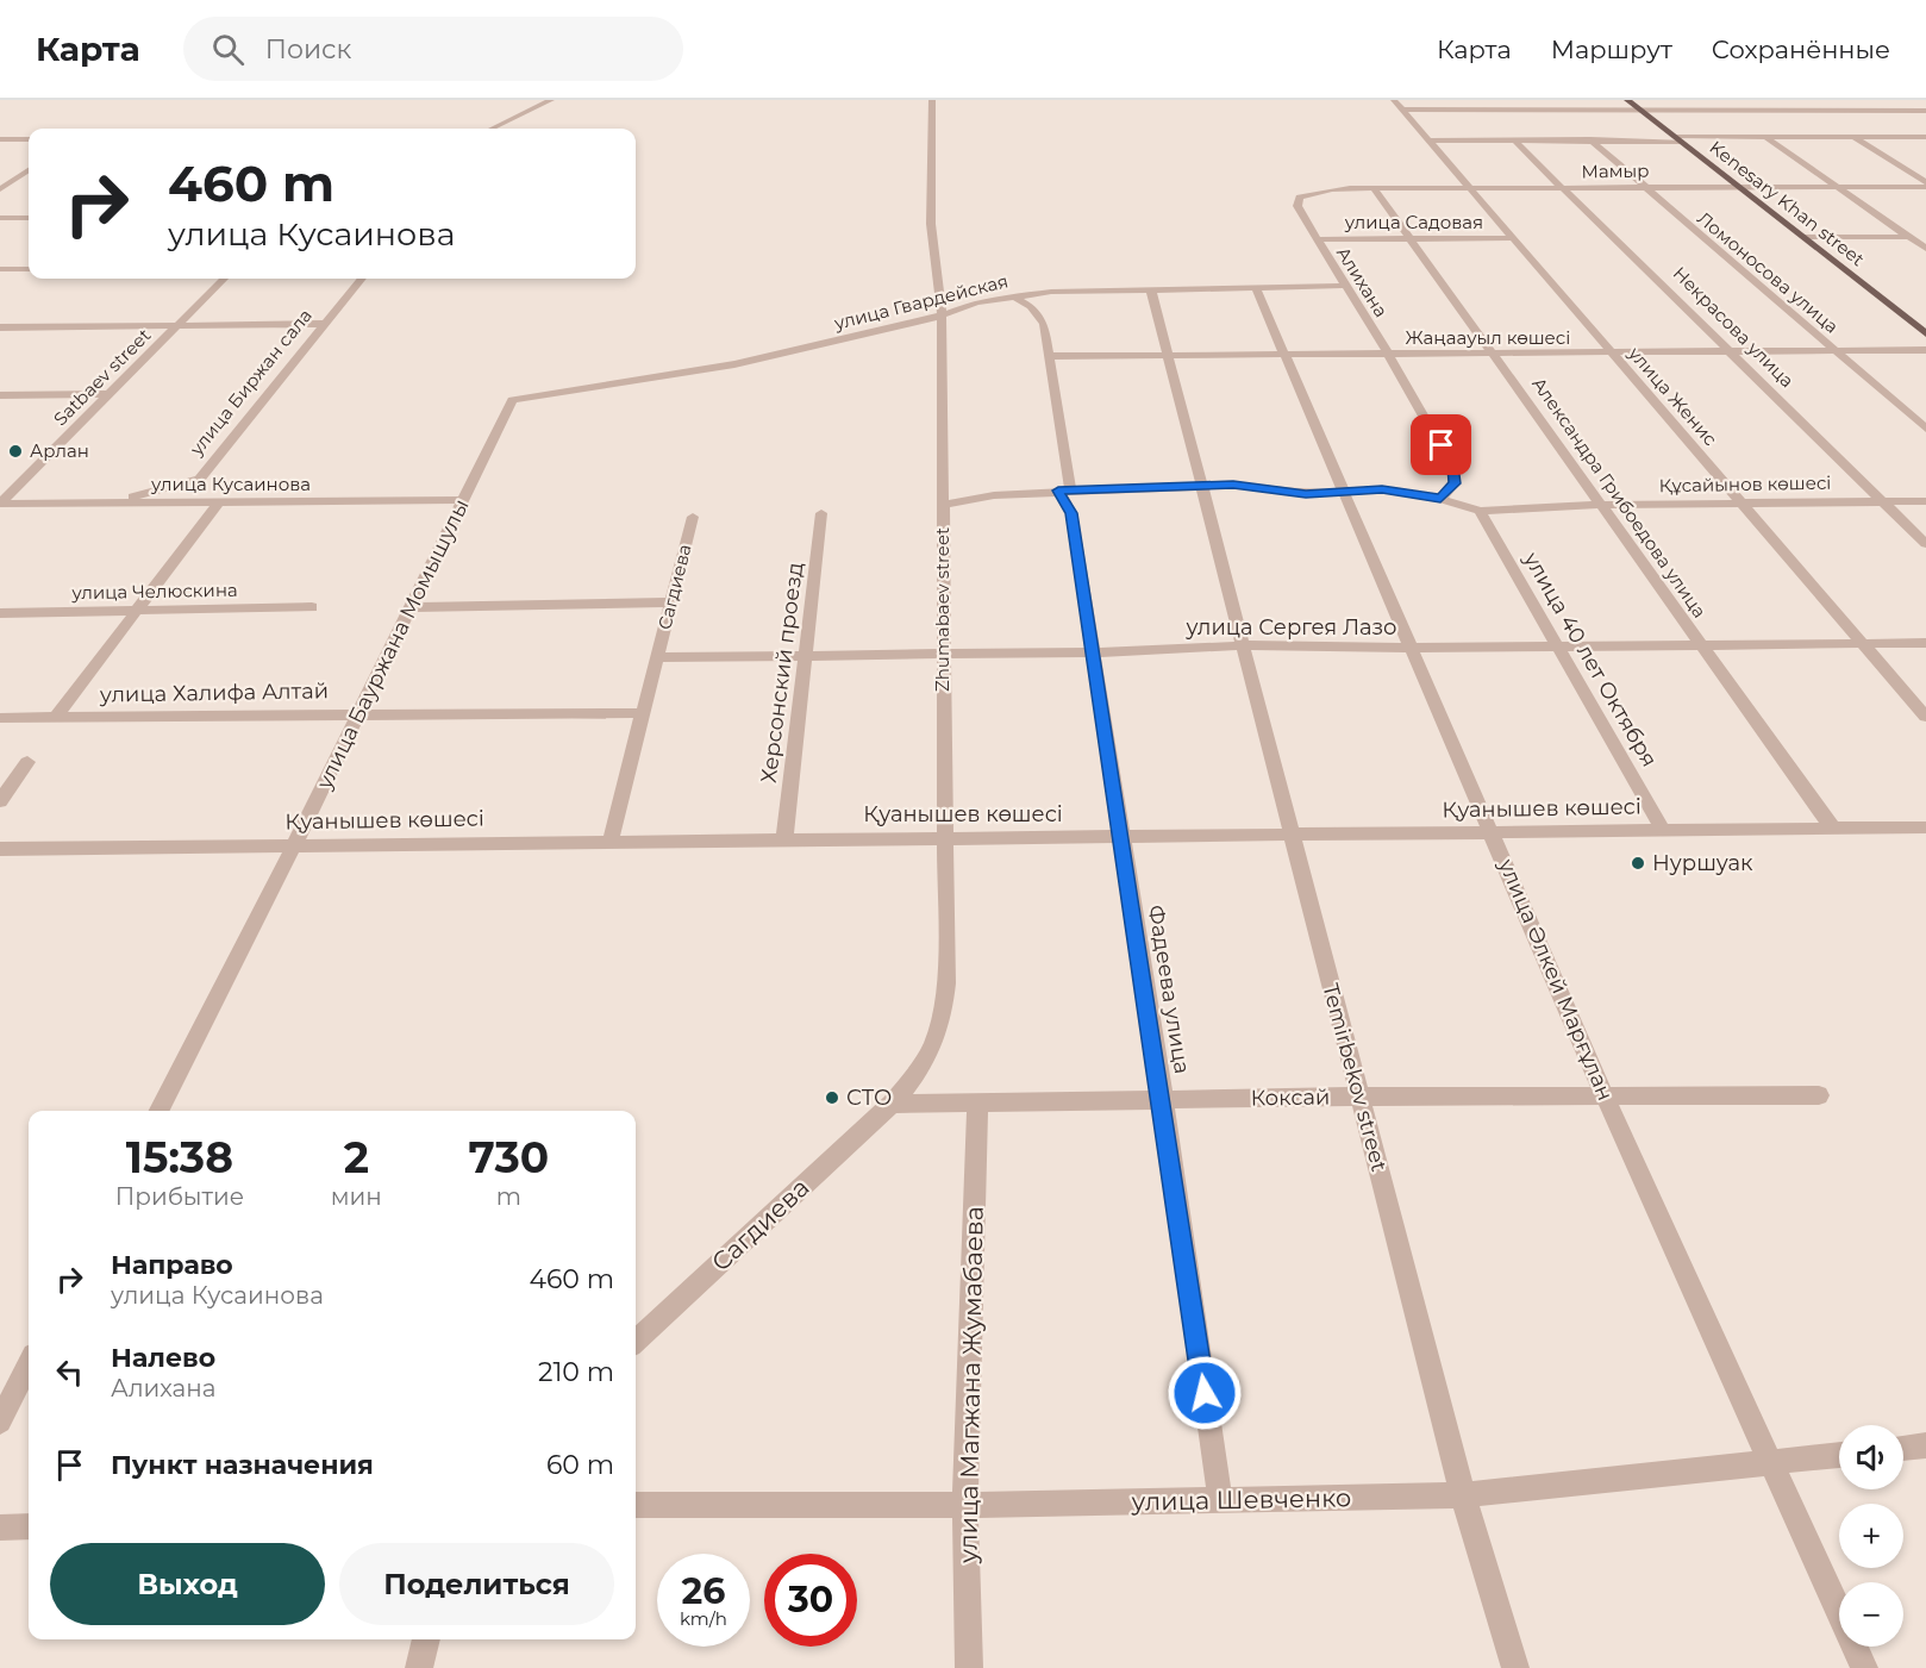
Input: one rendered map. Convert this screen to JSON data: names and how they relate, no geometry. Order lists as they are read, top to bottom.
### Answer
{
  "streets": {
    "main road": ["Kenesary Khan street"],
    "street": [
      "Мамыр",
      "улица Садовая",
      "Ломоносова улица",
      "Алихана",
      "улица Гвардейская",
      "Некрасова улица",
      "Жаңаауыл көшесі",
      "Satbaev street",
      "улица Биржан сала",
      "улица Женис",
      "улица Кусаинова",
      "Құсайынов көшесі",
      "Александра Грибоедова улица",
      "Сагдиева",
      "улица Челюскина",
      "Zhumabaev street",
      "улица Сергея Лазо",
      "улица Бауржана Момышулы",
      "улица 40 лет Октября",
      "Херсонский проезд",
      "улица Халифа Алтай",
      "Қуанышев көшесі",
      "улица Әлкей Марғұлан",
      "Фадеева улица",
      "Temirbekov street",
      "Коксай",
      "улица Магжана Жумабаева",
      "улица Шевченко"
    ]
  },
  "crossings": [
    ["Мамыр", "Kenesary Khan street"],
    ["Мамыр", "Ломоносова улица"],
    ["Мамыр", "Алихана"],
    ["Мамыр", "Некрасова улица"],
    ["Мамыр", "улица Женис"],
    ["Мамыр", "Александра Грибоедова улица"],
    ["улица Садовая", "Алихана"],
    ["улица Садовая", "улица Женис"],
    ["улица Садовая", "Александра Грибоедова улица"],
    ["Ломоносова улица", "Жаңаауыл көшесі"],
    ["Алихана", "улица Гвардейская"],
    ["Алихана", "Жаңаауыл көшесі"],
    ["улица Гвардейская", "Zhumabaev street"],
    ["улица Гвардейская", "улица Бауржана Момышулы"],
    ["улица Гвардейская", "улица Әлкей Марғұлан"],
    ["улица Гвардейская", "Фадеева улица"],
    ["улица Гвардейская", "Temirbekov street"],
    ["Некрасова улица", "Жаңаауыл көшесі"],
    ["Некрасова улица", "Құсайынов көшесі"],
    ["Жаңаауыл көшесі", "улица Женис"],
    ["Жаңаауыл көшесі", "Александра Грибоедова улица"],
    ["Жаңаауыл көшесі", "улица Әлкей Марғұлан"],
    ["Жаңаауыл көшесі", "Фадеева улица"],
    ["Жаңаауыл көшесі", "Temirbekov street"],
    ["Satbaev street", "улица Кусаинова"],
    ["улица Биржан сала", "улица Кусаинова"],
    ["улица Женис", "Құсайынов көшесі"],
    ["улица Женис", "улица Сергея Лазо"],
    ["улица Кусаинова", "улица Бауржана Момышулы"],
    ["Құсайынов көшесі", "Александра Грибоедова улица"],
    ["Құсайынов көшесі", "улица 40 лет Октября"],
    ["Александра Грибоедова улица", "улица Сергея Лазо"],
    ["Александра Грибоедова улица", "Қуанышев көшесі"],
    ["Сагдиева", "Zhumabaev street"],
    ["Сагдиева", "улица Сергея Лазо"],
    ["Сагдиева", "улица Халифа Алтай"],
    ["Сагдиева", "Қуанышев көшесі"],
    ["Сагдиева", "Коксай"],
    ["Zhumabaev street", "улица Сергея Лазо"],
    ["Zhumabaev street", "Қуанышев көшесі"],
    ["Zhumabaev street", "Коксай"],
    ["улица Сергея Лазо", "улица 40 лет Октября"],
    ["улица Сергея Лазо", "Херсонский проезд"],
    ["улица Сергея Лазо", "улица Әлкей Марғұлан"],
    ["улица Сергея Лазо", "Фадеева улица"],
    ["улица Сергея Лазо", "Temirbekov street"],
    ["улица Бауржана Момышулы", "улица Халифа Алтай"],
    ["улица Бауржана Момышулы", "Қуанышев көшесі"],
    ["улица 40 лет Октября", "Қуанышев көшесі"],
    ["Херсонский проезд", "Қуанышев көшесі"],
    ["Қуанышев көшесі", "улица Әлкей Марғұлан"],
    ["Қуанышев көшесі", "Фадеева улица"],
    ["Қуанышев көшесі", "Temirbekov street"],
    ["улица Әлкей Марғұлан", "Коксай"],
    ["улица Әлкей Марғұлан", "улица Шевченко"],
    ["Фадеева улица", "Коксай"],
    ["Фадеева улица", "улица Шевченко"],
    ["Temirbekov street", "Коксай"],
    ["Temirbekov street", "улица Шевченко"],
    ["Коксай", "улица Магжана Жумабаева"],
    ["улица Магжана Жумабаева", "улица Шевченко"]
  ],
  "places": ["Арлан", "Нуршуак", "СТО"],
  "page": {
    "header": "Карта",
    "search": "Поиск",
    "nav": ["Карта", "Маршрут", "Сохранённые"],
    "turn": ["460 m", "улица Кусаинова"],
    "eta": [
      "15:38",
      "Прибытие",
      "2",
      "мин",
      "730",
      "m"
    ],
    "list": [
      {
        "name": "Направо",
        "note": "улица Кусаинова",
        "value": "460 m"
      },
      {
        "name": "Налево",
        "note": "Алихана",
        "value": "210 m"
      },
      {
        "name": "Пункт назначения",
        "value": "60 m"
      }
    ],
    "map_buttons": ["+", "−"],
    "buttons": ["Выход", "Поделиться"],
    "speed": "26 km/h",
    "limit": "30"
  }
}
